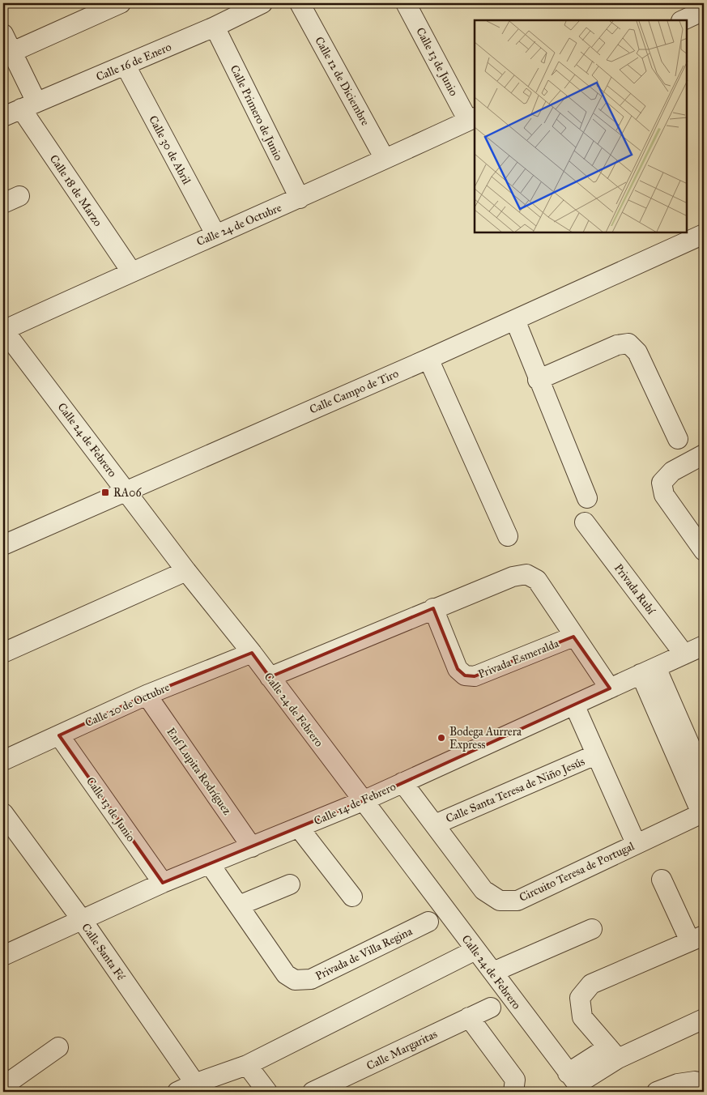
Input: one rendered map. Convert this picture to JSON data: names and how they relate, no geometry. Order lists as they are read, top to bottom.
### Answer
{
  "streets": {
    "street": [
      "Calle 16 de Enero",
      "Calle 13 de Junio",
      "Calle 12 de Diciembre",
      "Calle Primero de Junio",
      "Calle 30 de Abril",
      "Calle 18 de Marzo",
      "Calle 24 de Octubre",
      "Calle Campo de Tiro",
      "Calle 24 de Febrero",
      "Privada Rubí",
      "Privada Esmeralda",
      "Calle 20 de Octubre",
      "Enf Lupita Rodríguez",
      "Calle Santa Teresa de Niño Jesús",
      "Calle 14 de Febrero",
      "Circuito Teresa de Portugal",
      "Calle Santa Fé",
      "Privada de Villa Regina",
      "Calle Margaritas"
    ]
  },
  "crossings": [
    ["Calle 16 de Enero", "Calle Primero de Junio"],
    ["Calle 16 de Enero", "Calle 30 de Abril"],
    ["Calle 16 de Enero", "Calle 18 de Marzo"],
    ["Calle 13 de Junio", "Calle 24 de Octubre"],
    ["Calle 13 de Junio", "Calle 20 de Octubre"],
    ["Calle 13 de Junio", "Calle 14 de Febrero"],
    ["Calle 12 de Diciembre", "Calle 24 de Octubre"],
    ["Calle Primero de Junio", "Calle 24 de Octubre"],
    ["Calle 30 de Abril", "Calle 24 de Octubre"],
    ["Calle 18 de Marzo", "Calle 24 de Octubre"],
    ["Calle 24 de Octubre", "Calle 24 de Febrero"],
    ["Calle Campo de Tiro", "Calle 24 de Febrero"],
    ["Calle 24 de Febrero", "Privada Esmeralda"],
    ["Calle 24 de Febrero", "Calle 20 de Octubre"],
    ["Calle 24 de Febrero", "Calle 14 de Febrero"],
    ["Privada Rubí", "Calle 14 de Febrero"],
    ["Privada Esmeralda", "Calle 14 de Febrero"],
    ["Calle 20 de Octubre", "Enf Lupita Rodríguez"],
    ["Enf Lupita Rodríguez", "Calle 14 de Febrero"],
    ["Calle Santa Teresa de Niño Jesús", "Circuito Teresa de Portugal"],
    ["Calle 14 de Febrero", "Circuito Teresa de Portugal"],
    ["Calle 14 de Febrero", "Calle Santa Fé"],
    ["Calle 14 de Febrero", "Privada de Villa Regina"]
  ],
  "places": {
    "transit": ["RA06"],
    "other": ["Bodega Aurrera Express"]
  }
}
